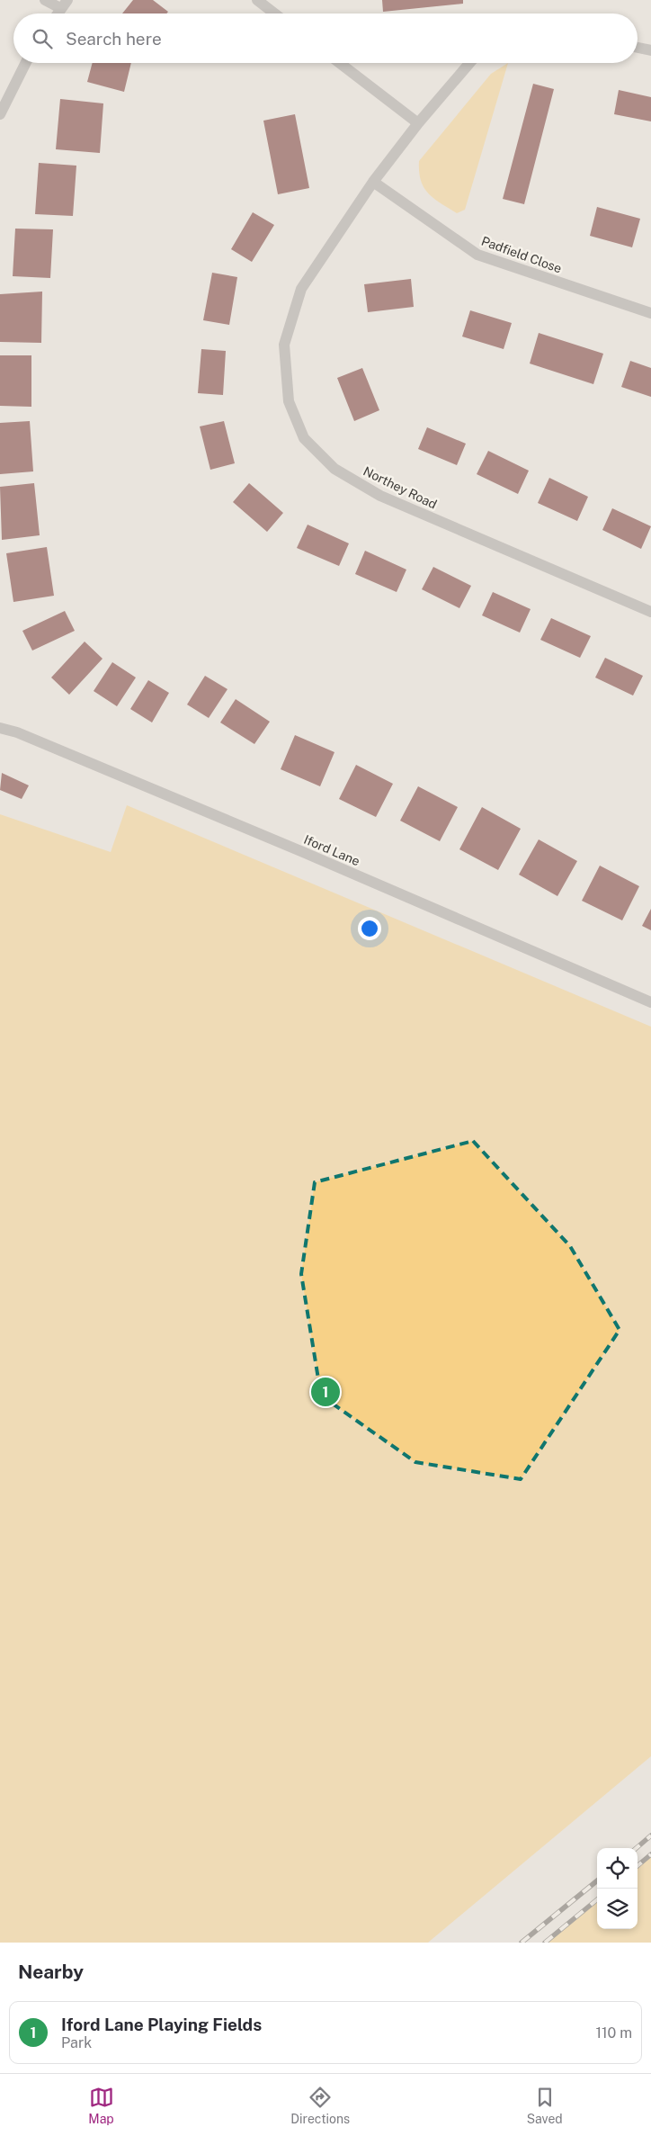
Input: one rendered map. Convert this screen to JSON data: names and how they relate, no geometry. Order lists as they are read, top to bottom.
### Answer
{
  "streets": {
    "street": ["Padfield Close", "Northey Road", "Iford Lane"]
  },
  "crossings": [
    ["Padfield Close", "Northey Road"]
  ],
  "page": {
    "search": "Search here",
    "pins": "1",
    "heading": "Nearby",
    "list": [
      {
        "mark": "1",
        "name": "Iford Lane Playing Fields",
        "note": "Park",
        "value": "110 m"
      }
    ],
    "nav": ["Map", "Directions", "Saved"]
  }
}
